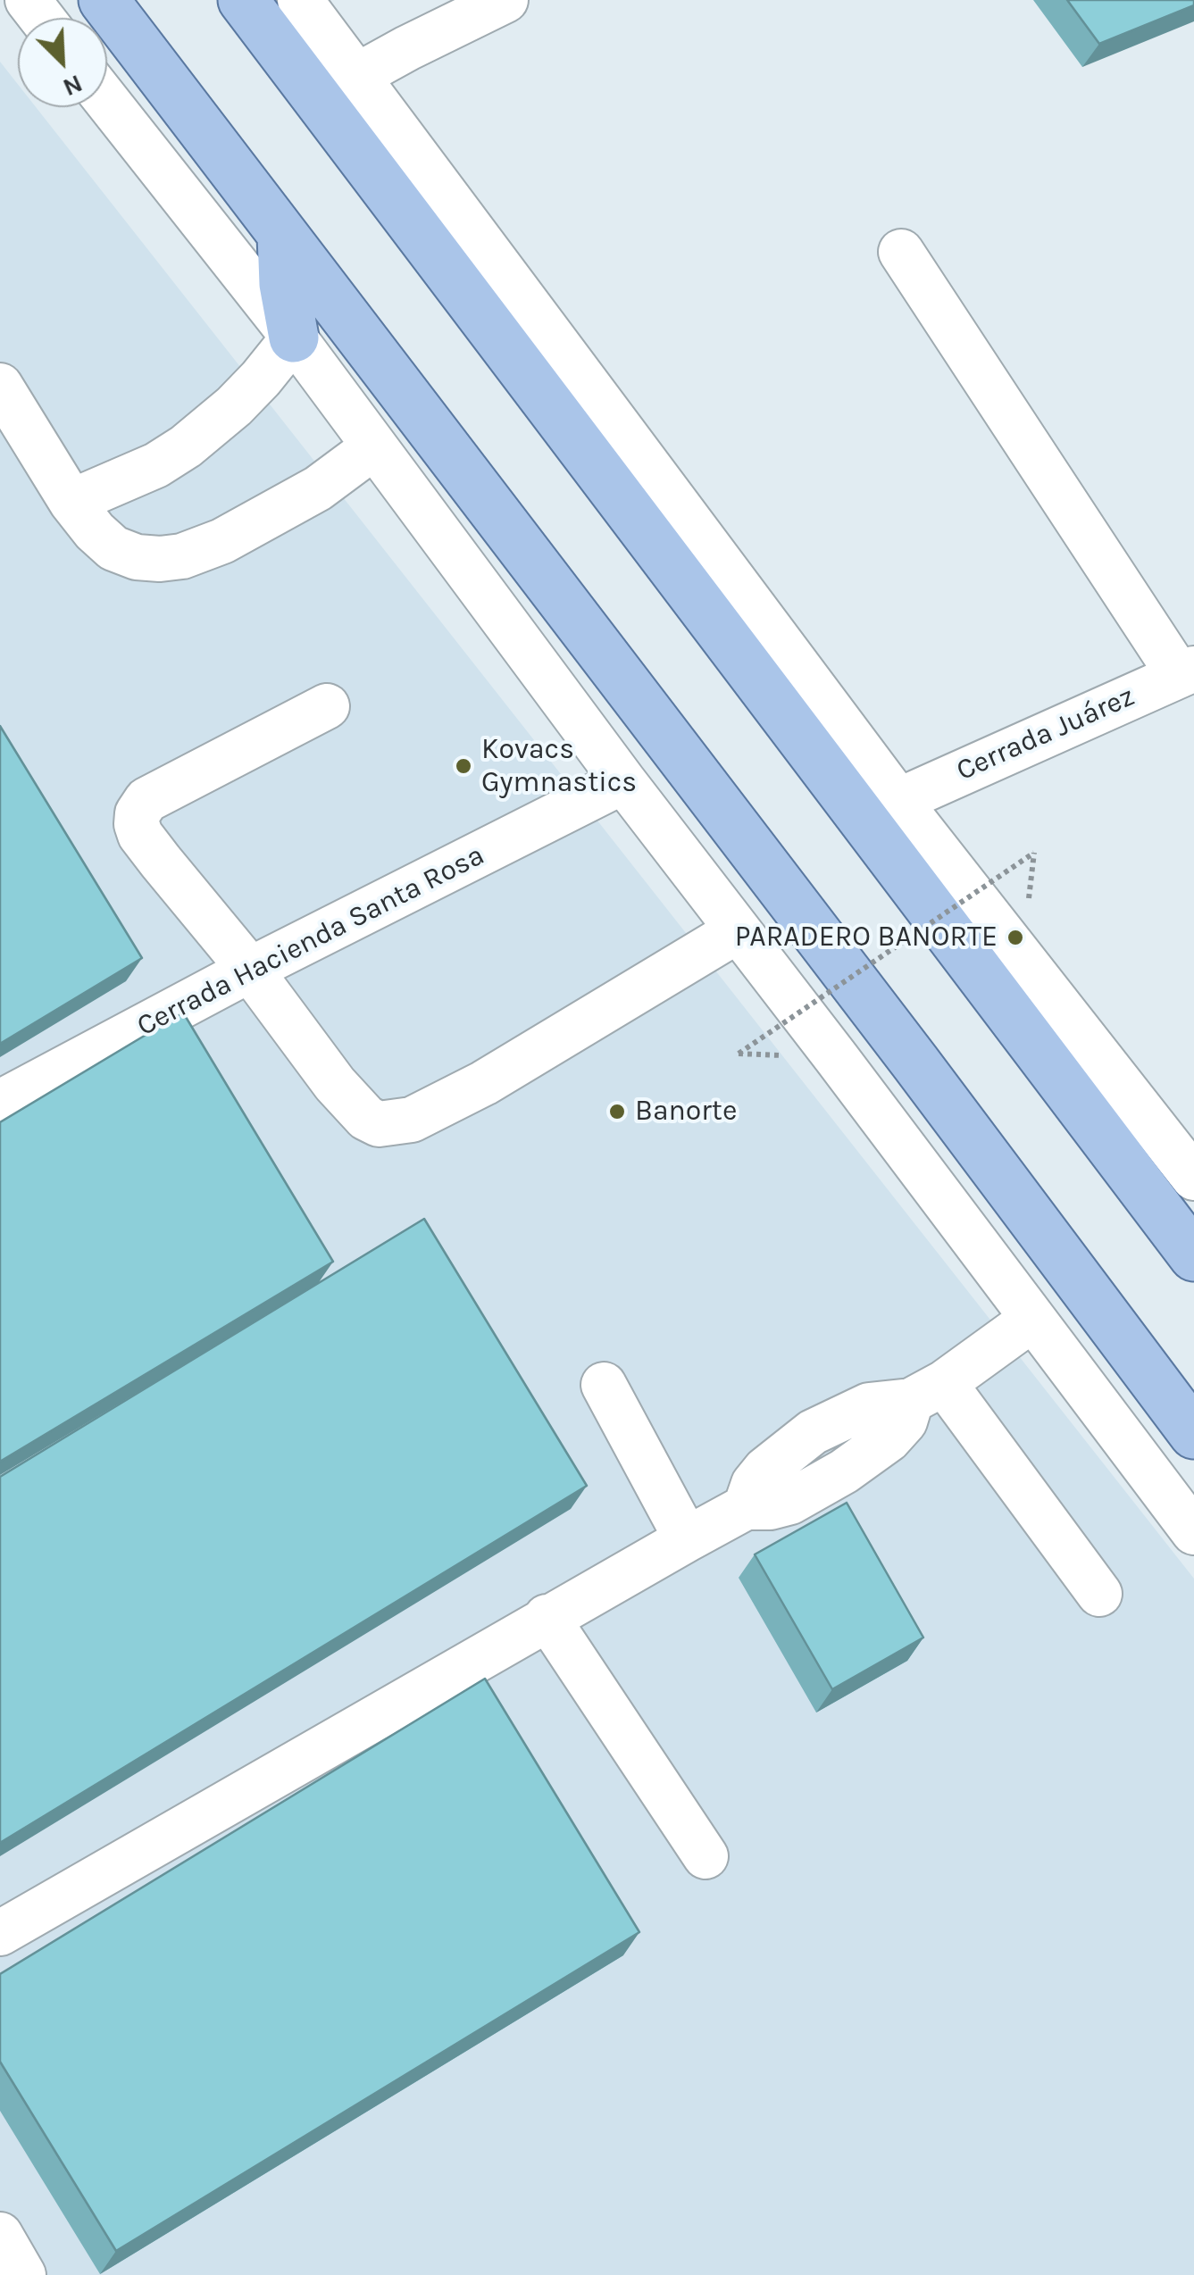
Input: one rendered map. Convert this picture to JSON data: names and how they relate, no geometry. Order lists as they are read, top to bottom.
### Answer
{
  "streets": {
    "street": ["Cerrada Juárez", "Cerrada Hacienda Santa Rosa"]
  },
  "places": ["Kovacs Gymnastics", "PARADERO BANORTE", "Banorte"],
  "north": "bottom right"
}
